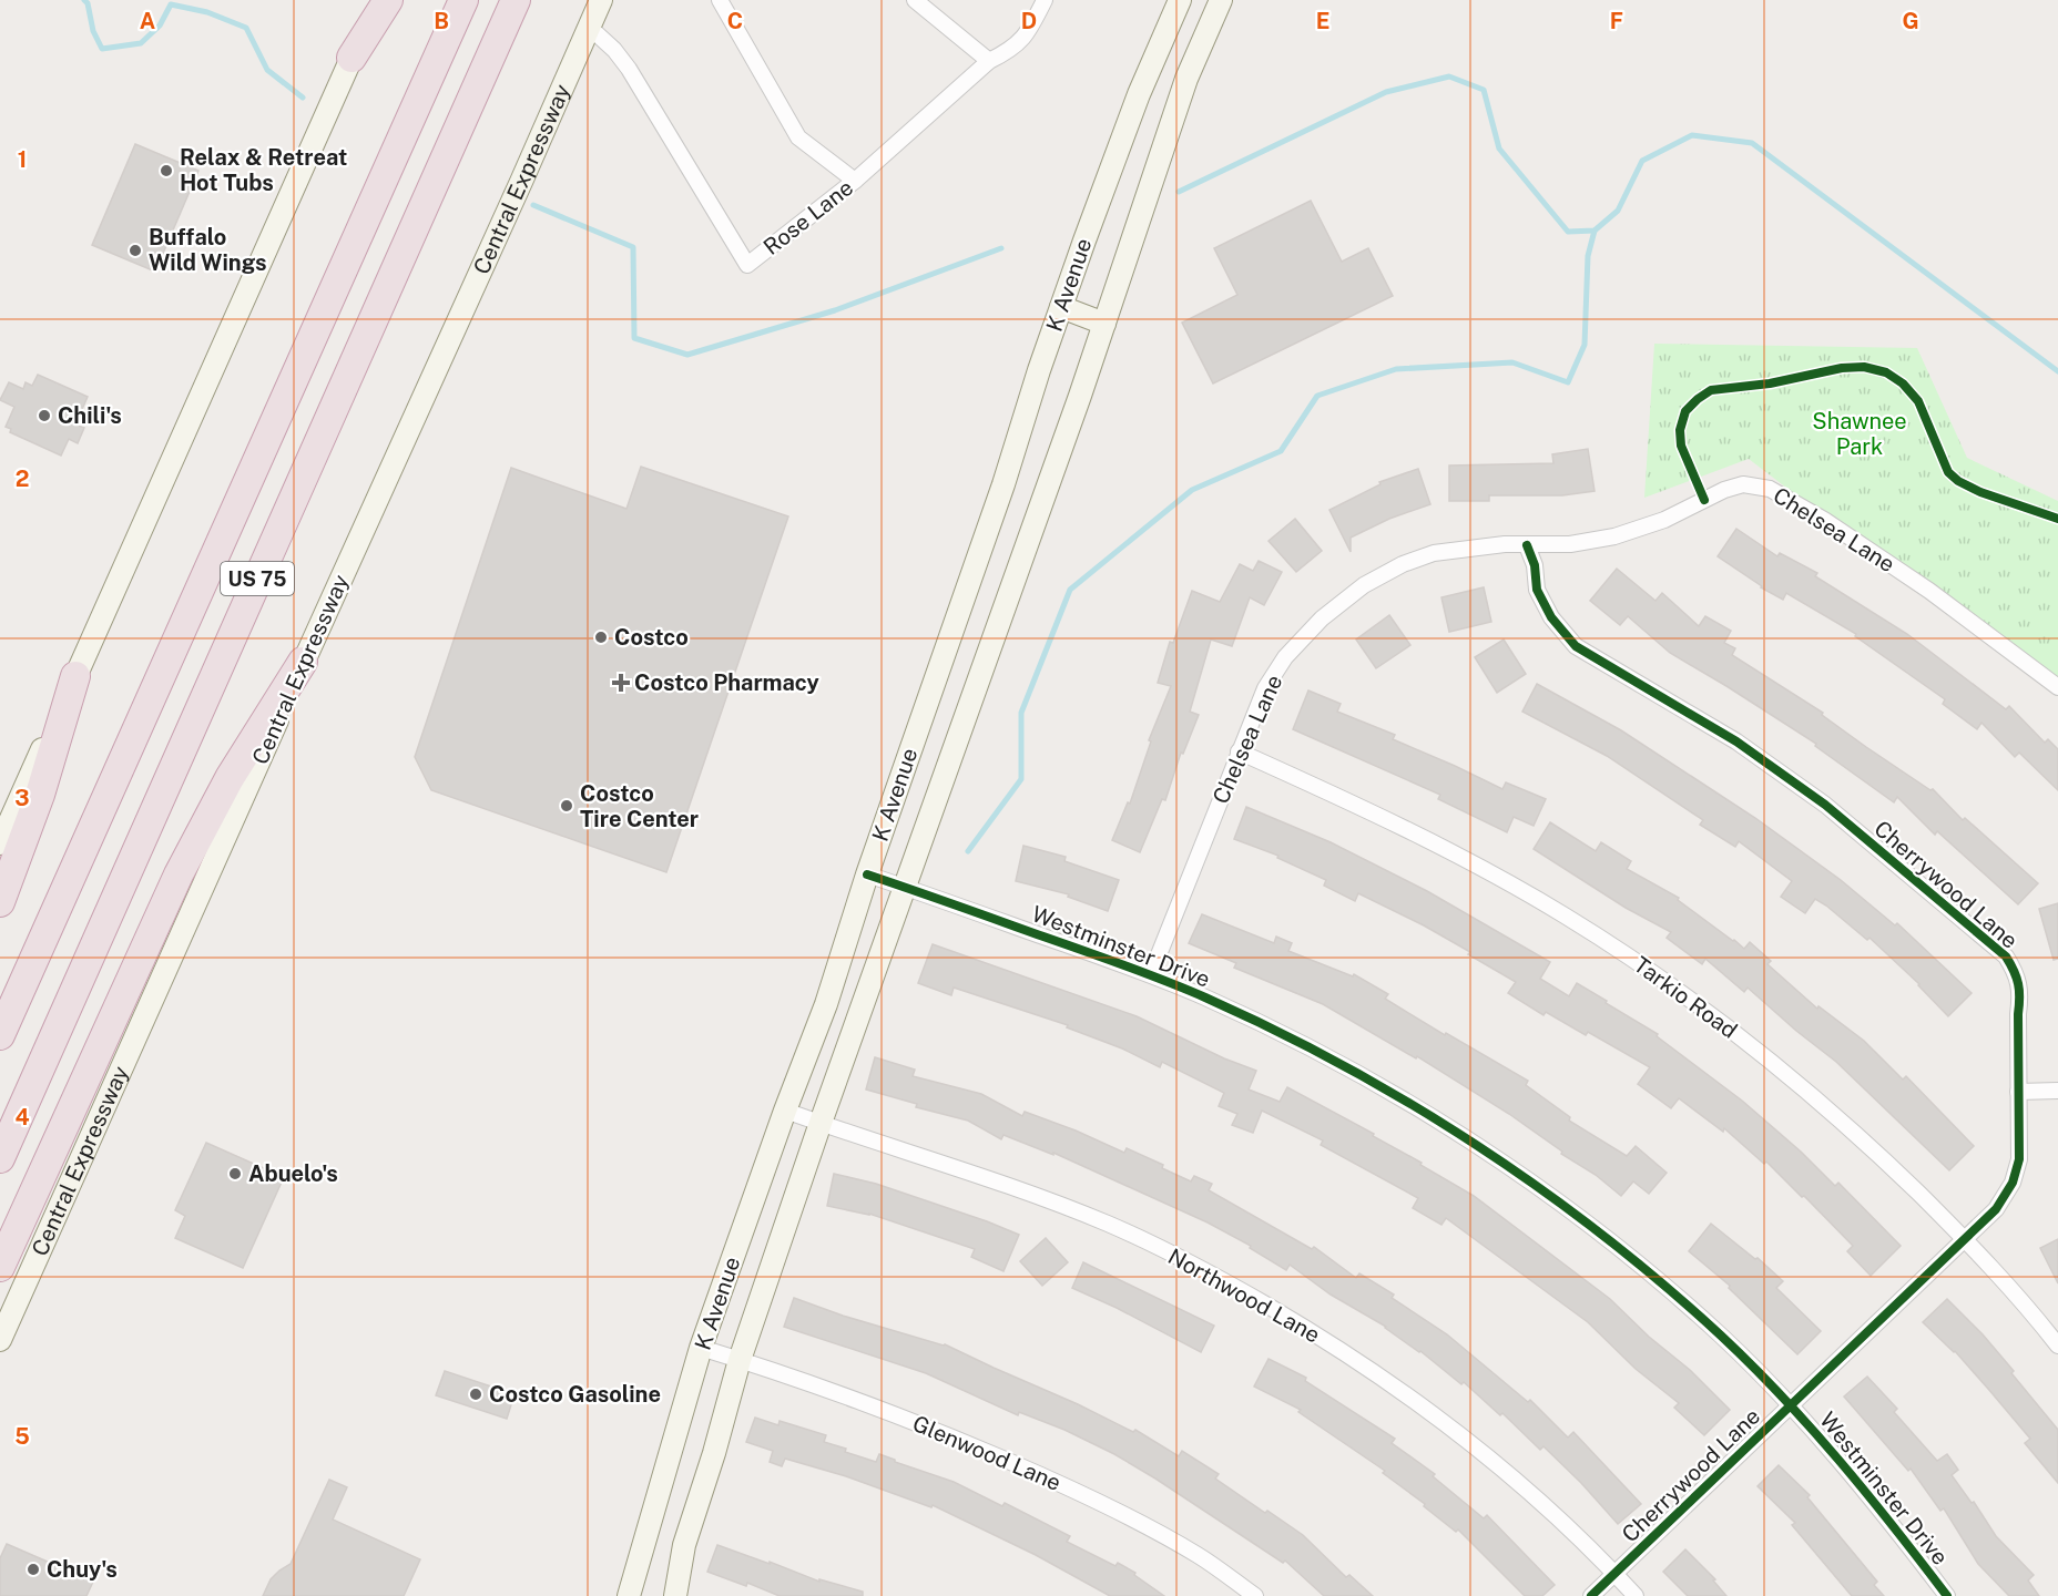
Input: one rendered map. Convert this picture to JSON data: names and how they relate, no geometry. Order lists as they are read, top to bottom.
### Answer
{
  "streets": {
    "highway": ["US 75"],
    "main road": ["Central Expressway", "K Avenue"],
    "street": [
      "Rose Lane",
      "Chelsea Lane",
      "Cherrywood Lane",
      "Westminster Drive",
      "Tarkio Road",
      "Northwood Lane",
      "Glenwood Lane"
    ]
  },
  "crossings": [
    ["Central Expressway", "Rose Lane"],
    ["K Avenue", "Westminster Drive"],
    ["K Avenue", "Northwood Lane"],
    ["K Avenue", "Glenwood Lane"],
    ["Chelsea Lane", "Cherrywood Lane"],
    ["Chelsea Lane", "Westminster Drive"],
    ["Chelsea Lane", "Tarkio Road"],
    ["Cherrywood Lane", "Westminster Drive"],
    ["Cherrywood Lane", "Tarkio Road"],
    ["Cherrywood Lane", "Northwood Lane"]
  ],
  "parks": ["Shawnee Park"],
  "places": {
    "other": [
      "Relax & Retreat Hot Tubs",
      "Buffalo Wild Wings",
      "Chili's",
      "Costco",
      "Costco Tire Center",
      "Abuelo's",
      "Costco Gasoline",
      "Chuy's"
    ],
    "health": ["Costco Pharmacy"]
  },
  "grid": {
    "columns": [
      "A",
      "B",
      "C",
      "D",
      "E",
      "F",
      "G"
    ],
    "rows": [
      "1",
      "2",
      "3",
      "4",
      "5"
    ]
  }
}
